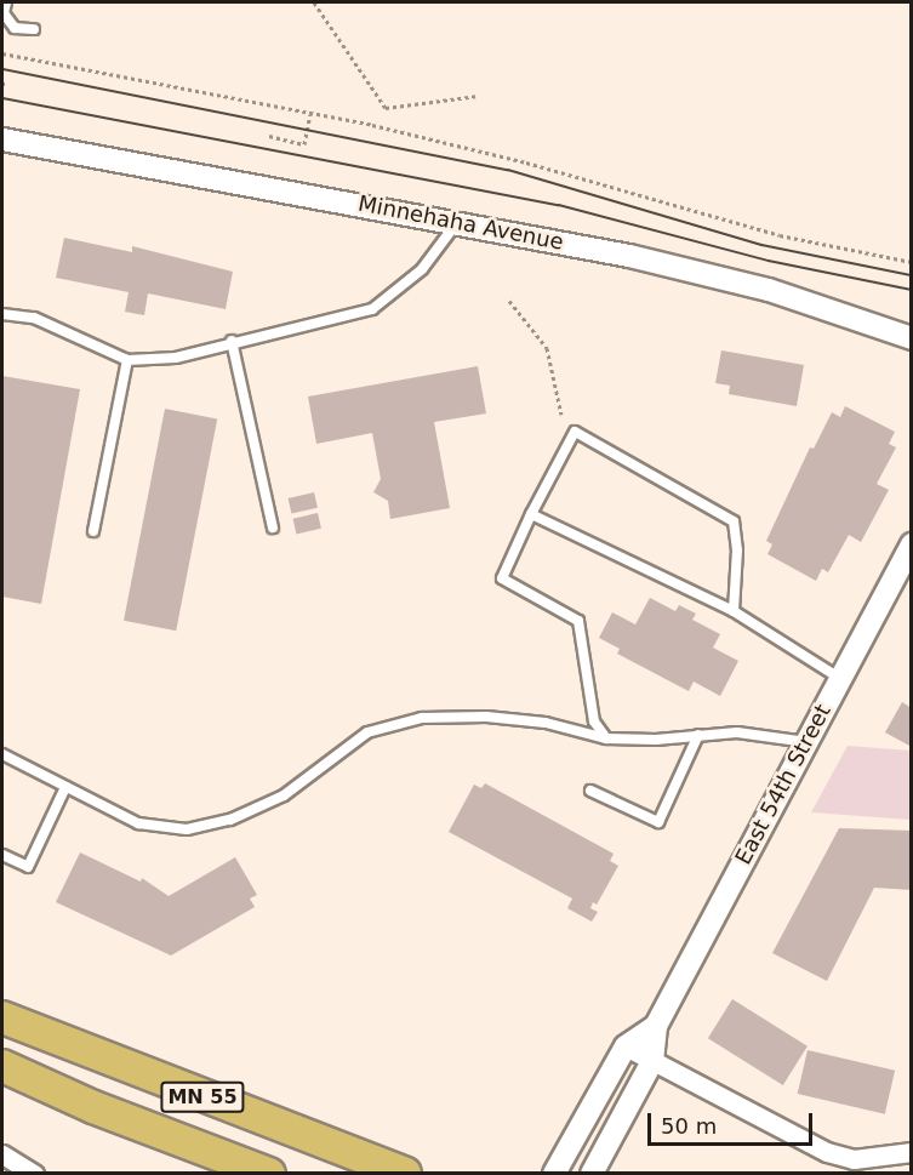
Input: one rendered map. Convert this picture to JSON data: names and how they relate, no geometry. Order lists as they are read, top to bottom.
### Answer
{
  "streets": {
    "highway": ["MN 55"],
    "street": ["Minnehaha Avenue", "East 54th Street"]
  },
  "scale_bar": "50 m"
}
